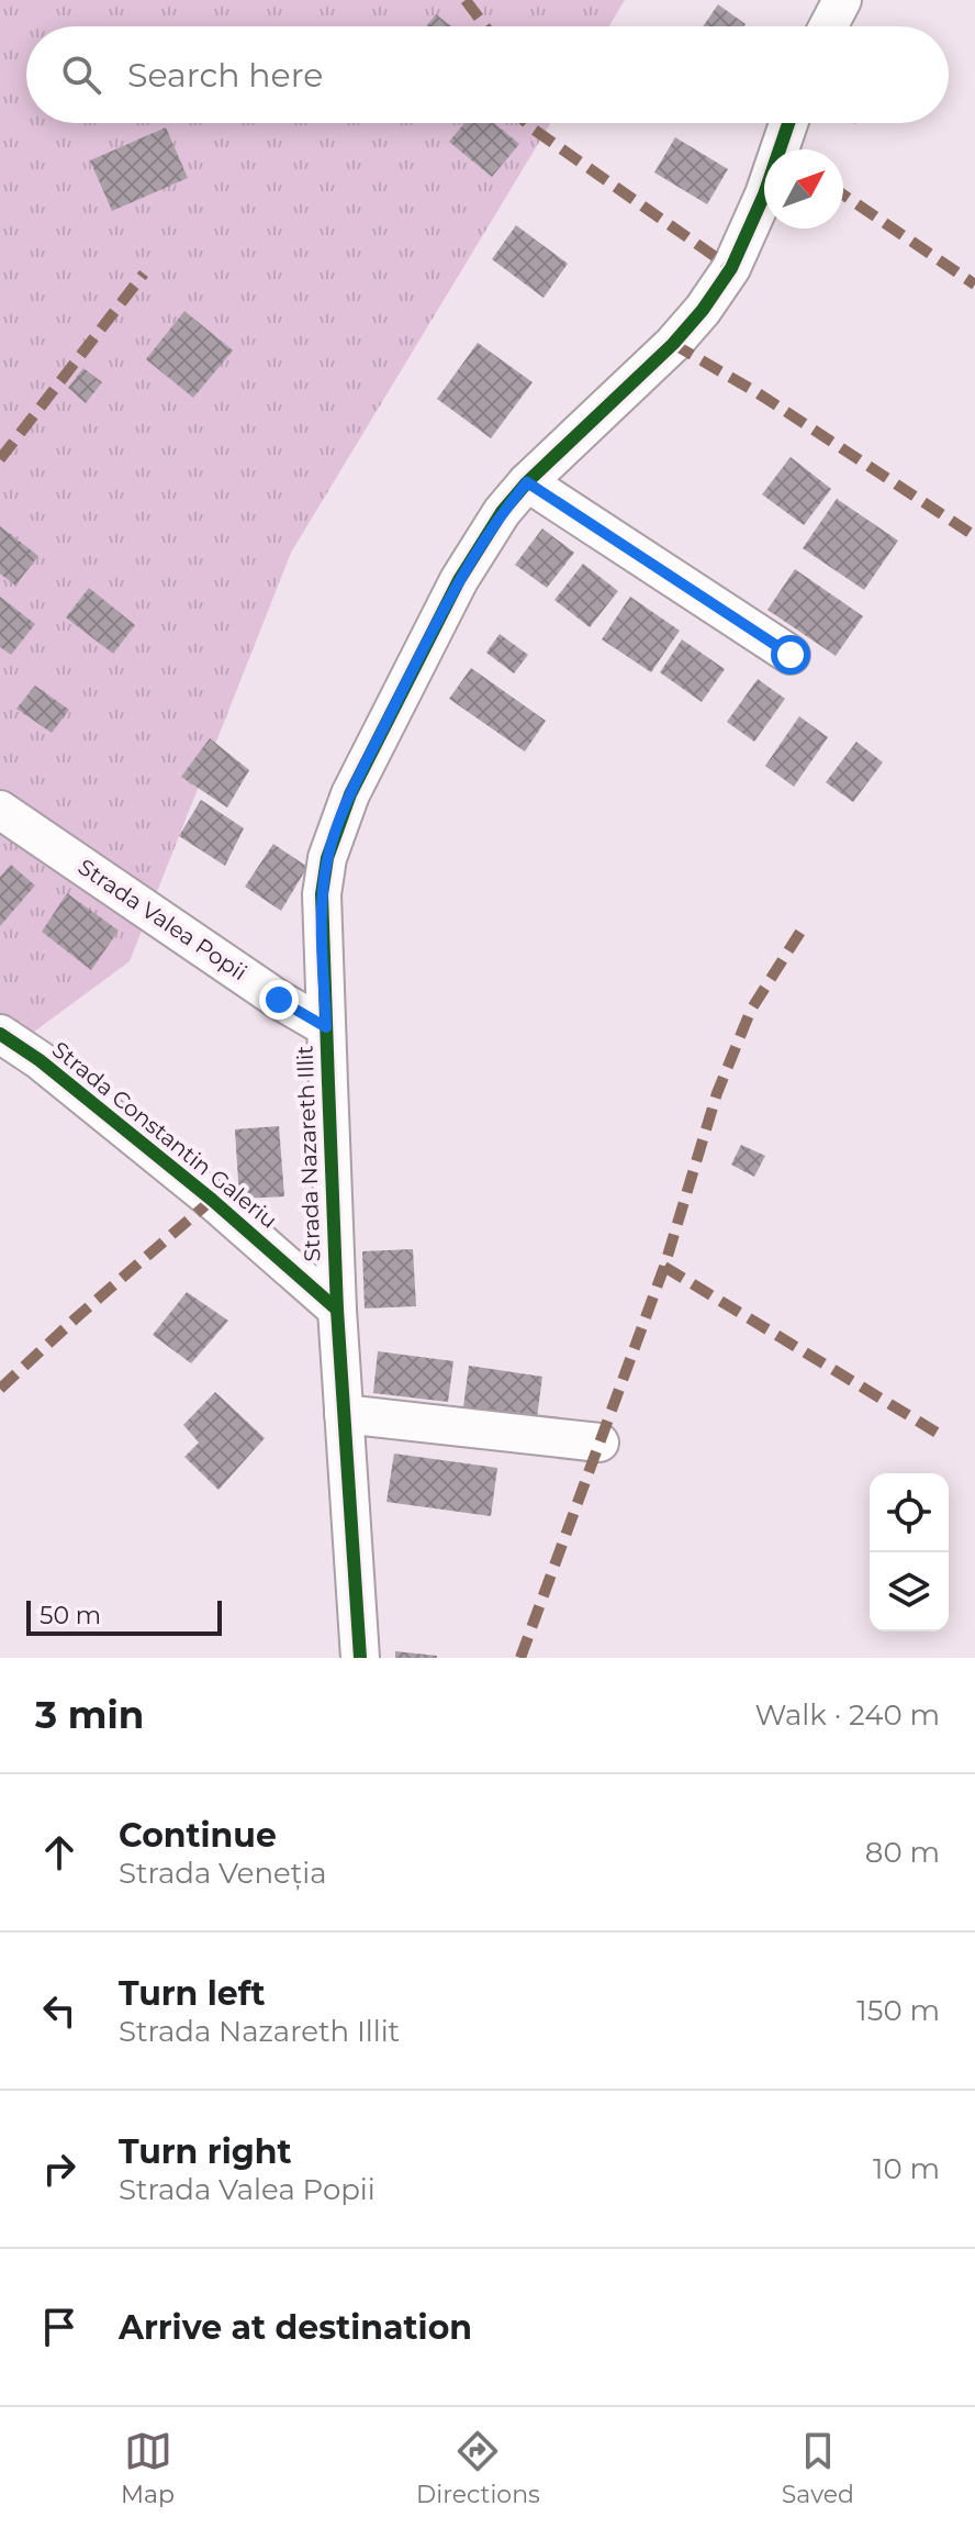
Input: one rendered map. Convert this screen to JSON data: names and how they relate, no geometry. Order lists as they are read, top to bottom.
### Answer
{
  "streets": {
    "street": ["Strada Valea Popii", "Strada Constantin Galeriu", "Strada Nazareth Illit"]
  },
  "crossings": [
    ["Strada Valea Popii", "Strada Nazareth Illit"],
    ["Strada Constantin Galeriu", "Strada Nazareth Illit"]
  ],
  "scale_bar": "50 m",
  "north": "top right",
  "page": {
    "search": "Search here",
    "scale": "50 m",
    "heading": ["3 min", "Walk · 240 m"],
    "list": [
      ["Continue", "Strada Veneția", "80 m"],
      ["Turn left", "Strada Nazareth Illit", "150 m"],
      ["Turn right", "Strada Valea Popii", "10 m"],
      "Arrive at destination"
    ],
    "nav": ["Map", "Directions", "Saved"]
  }
}
